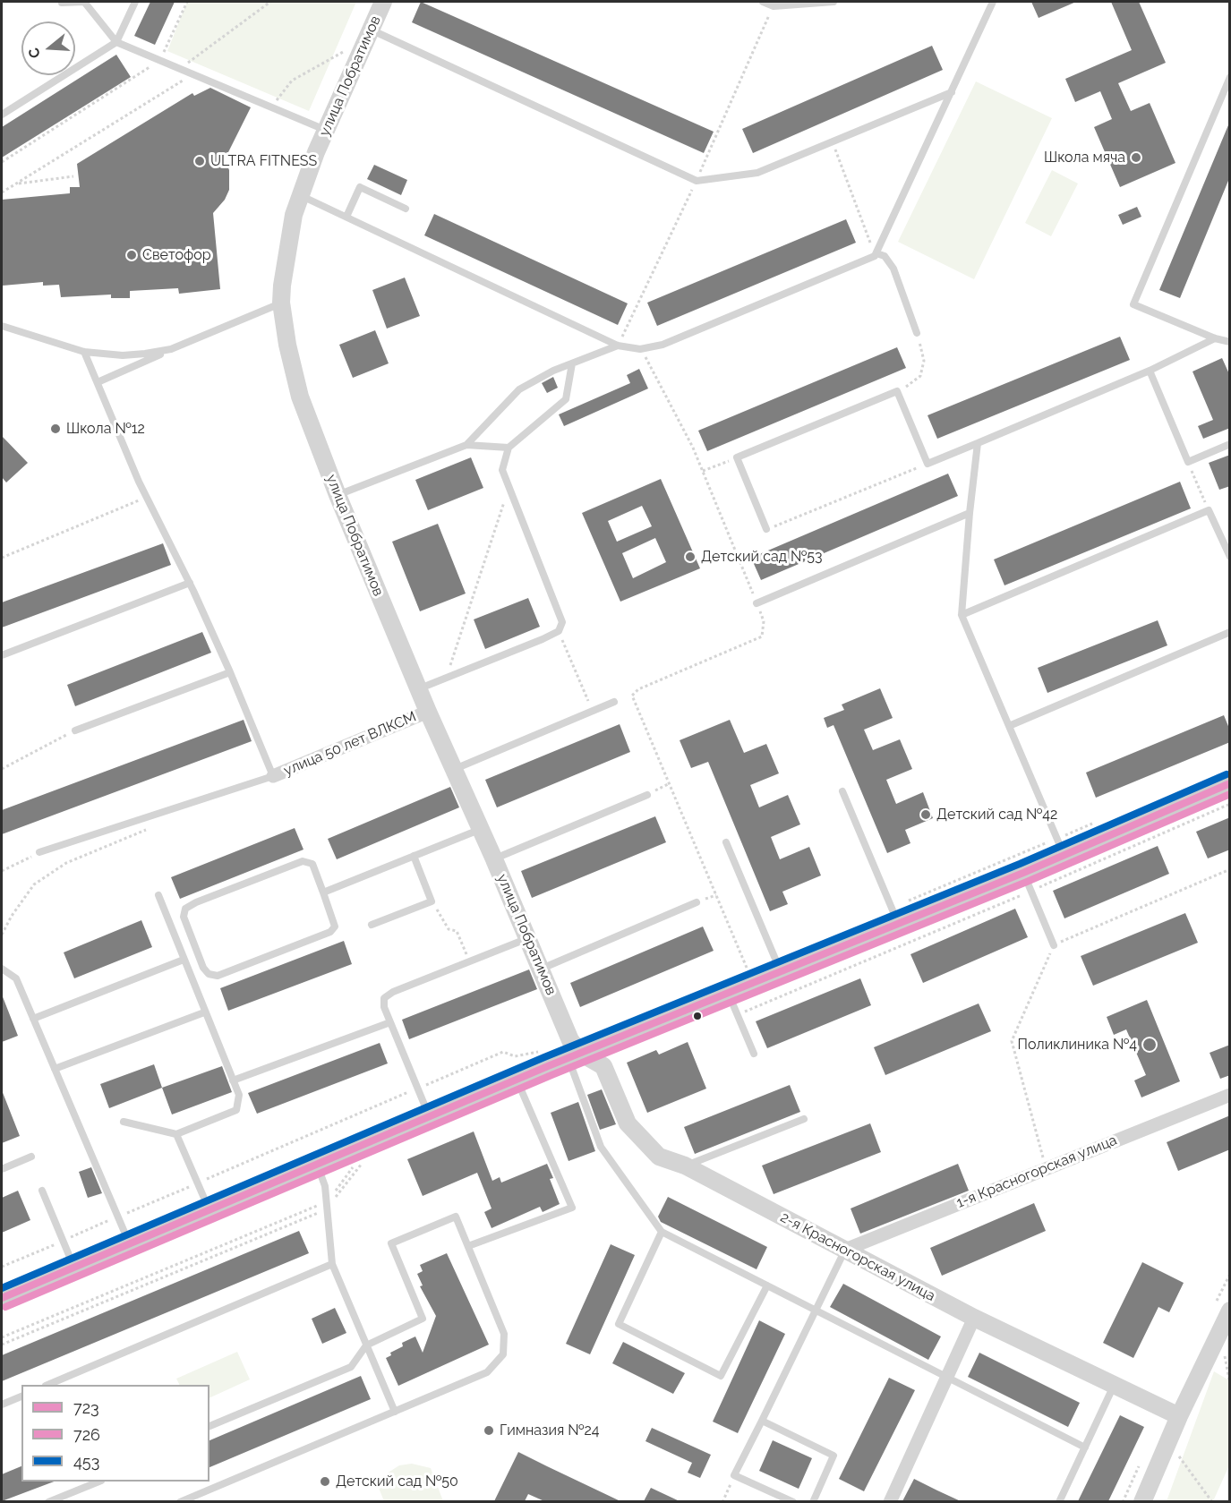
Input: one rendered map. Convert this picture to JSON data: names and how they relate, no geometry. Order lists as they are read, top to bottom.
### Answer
{
  "streets": {
    "street": [
      "улица Побратимов",
      "улица 50 лет ВЛКСМ",
      "1-я Красногорская улица",
      "2-я Красногорская улица"
    ]
  },
  "crossings": [
    ["улица Побратимов", "улица 50 лет ВЛКСМ"],
    ["улица Побратимов", "2-я Красногорская улица"],
    ["1-я Красногорская улица", "2-я Красногорская улица"]
  ],
  "places": [
    "Школа мяча",
    "ULTRA FITNESS",
    "Светофор",
    "Школа №12",
    "Детский сад №53",
    "Детский сад №42",
    "Поликлиника №4",
    "Гимназия №24",
    "Детский сад №50"
  ],
  "lines": ["transit line 453", "transit line 723", "transit line 726"],
  "legend": ["723", "726", "453"],
  "north": "left"
}
